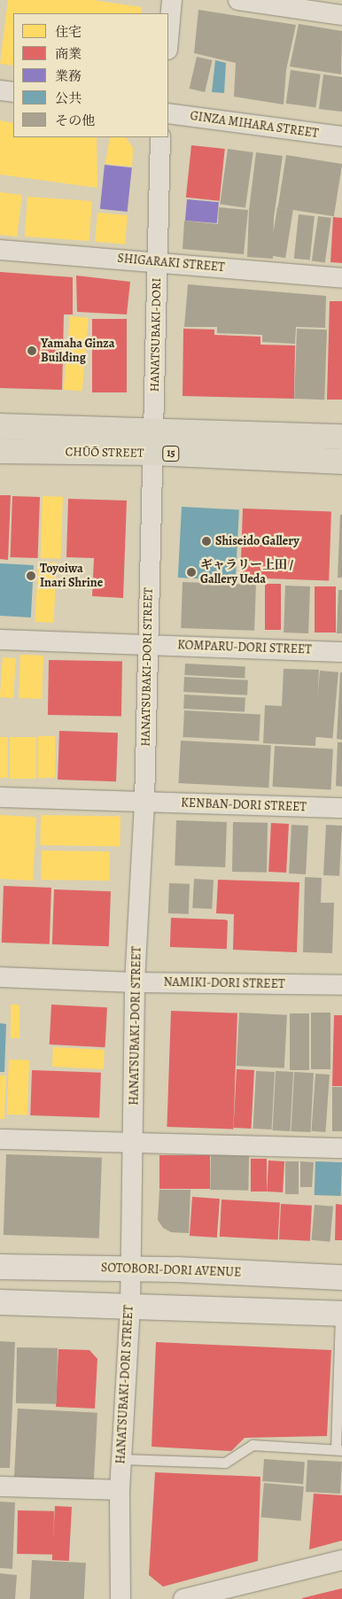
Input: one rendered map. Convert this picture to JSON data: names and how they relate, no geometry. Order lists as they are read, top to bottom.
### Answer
{
  "streets": {
    "highway": ["CHŪŌ STREET", "15"],
    "main road": ["SOTOBORI-DORI AVENUE"],
    "street": [
      "GINZA MIHARA STREET",
      "SHIGARAKI STREET",
      "HANATSUBAKI-DORI",
      "KOMPARU-DORI STREET",
      "HANATSUBAKI-DORI STREET",
      "KENBAN-DORI STREET",
      "NAMIKI-DORI STREET"
    ]
  },
  "crossings": [
    ["SHIGARAKI STREET", "HANATSUBAKI-DORI"],
    ["HANATSUBAKI-DORI", "CHŪŌ STREET"],
    ["HANATSUBAKI-DORI", "HANATSUBAKI-DORI STREET"],
    ["CHŪŌ STREET", "HANATSUBAKI-DORI STREET"],
    ["KOMPARU-DORI STREET", "HANATSUBAKI-DORI STREET"],
    ["HANATSUBAKI-DORI STREET", "KENBAN-DORI STREET"],
    ["HANATSUBAKI-DORI STREET", "NAMIKI-DORI STREET"],
    ["HANATSUBAKI-DORI STREET", "SOTOBORI-DORI AVENUE"]
  ],
  "places": [
    "Yamaha Ginza Building",
    "Shiseido Gallery",
    "ギャラリー上田 / Gallery Ueda",
    "Toyoiwa Inari Shrine"
  ],
  "legend": [
    "住宅",
    "商業",
    "業務",
    "公共",
    "その他"
  ]
}
